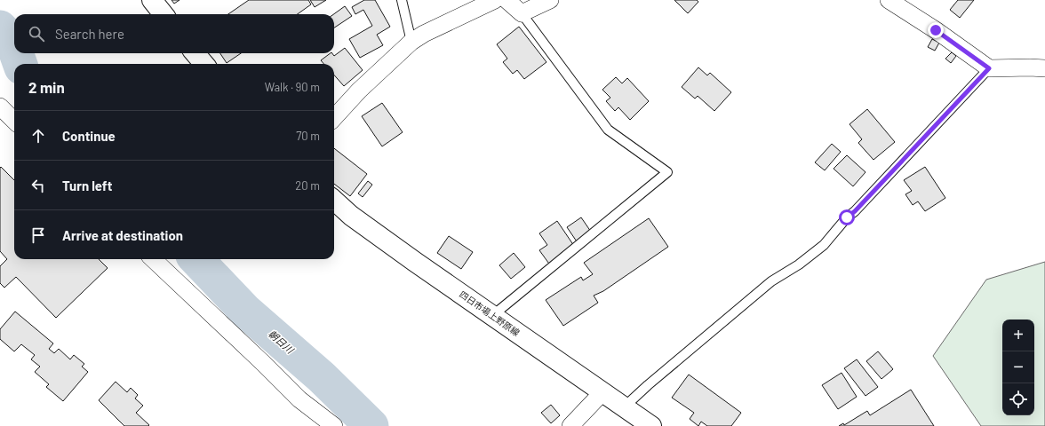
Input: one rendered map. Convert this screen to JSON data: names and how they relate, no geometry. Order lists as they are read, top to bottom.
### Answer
{
  "streets": {
    "main road": ["四日市場上野原線"]
  },
  "water": ["朝日川"],
  "page": {
    "search": "Search here",
    "heading": ["2 min", "Walk · 90 m"],
    "list": [
      ["Continue", "70 m"],
      ["Turn left", "20 m"],
      "Arrive at destination"
    ],
    "map_buttons": ["+", "−"]
  }
}
